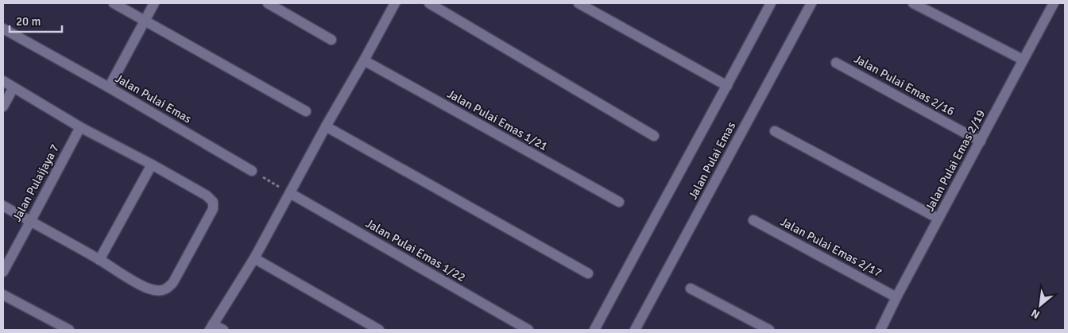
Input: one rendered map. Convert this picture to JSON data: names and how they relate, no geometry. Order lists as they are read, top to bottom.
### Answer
{
  "streets": {
    "street": [
      "Jalan Pulai Emas 2/16",
      "Jalan Pulai Emas",
      "Jalan Pulai Emas 1/21",
      "Jalan Pulai Emas 2/19",
      "Jalan Pulaijaya 7",
      "Jalan Pulai Emas 2/17",
      "Jalan Pulai Emas 1/22"
    ]
  },
  "crossings": [
    ["Jalan Pulai Emas 2/16", "Jalan Pulai Emas 2/19"],
    ["Jalan Pulai Emas 2/19", "Jalan Pulai Emas 2/17"]
  ],
  "scale_bar": "20 m",
  "north": "bottom left"
}
